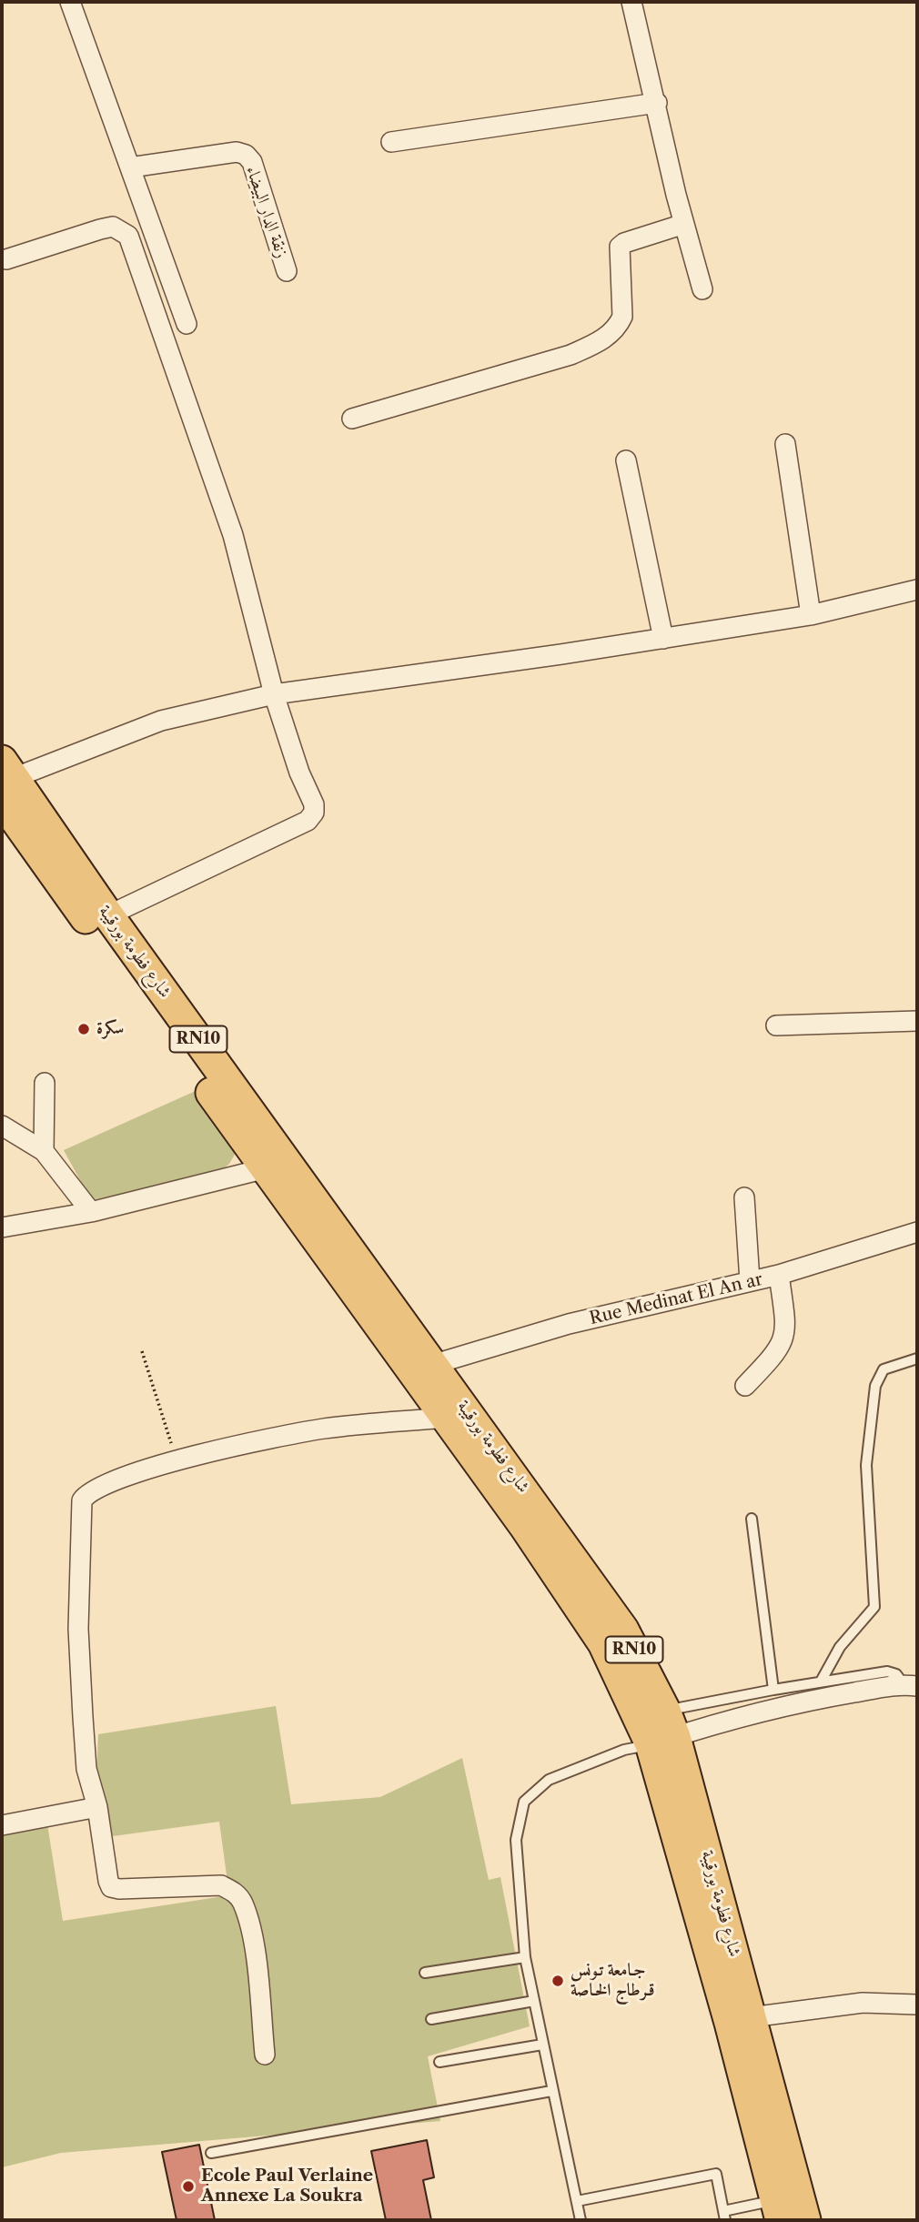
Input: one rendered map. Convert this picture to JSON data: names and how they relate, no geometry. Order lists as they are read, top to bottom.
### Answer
{
  "streets": {
    "main road": ["شارع فطومة بورقيبة", "RN10"],
    "street": ["زنقة الدار البيضاء", "Rue Medinat El An ar"]
  },
  "crossings": [
    ["شارع فطومة بورقيبة", "Rue Medinat El An ar"]
  ],
  "places": ["سكرة", "جـامعة تـونس قـرطاج الخـاصة", "Ecole Paul Verlaine Annexe La Soukra"]
}
